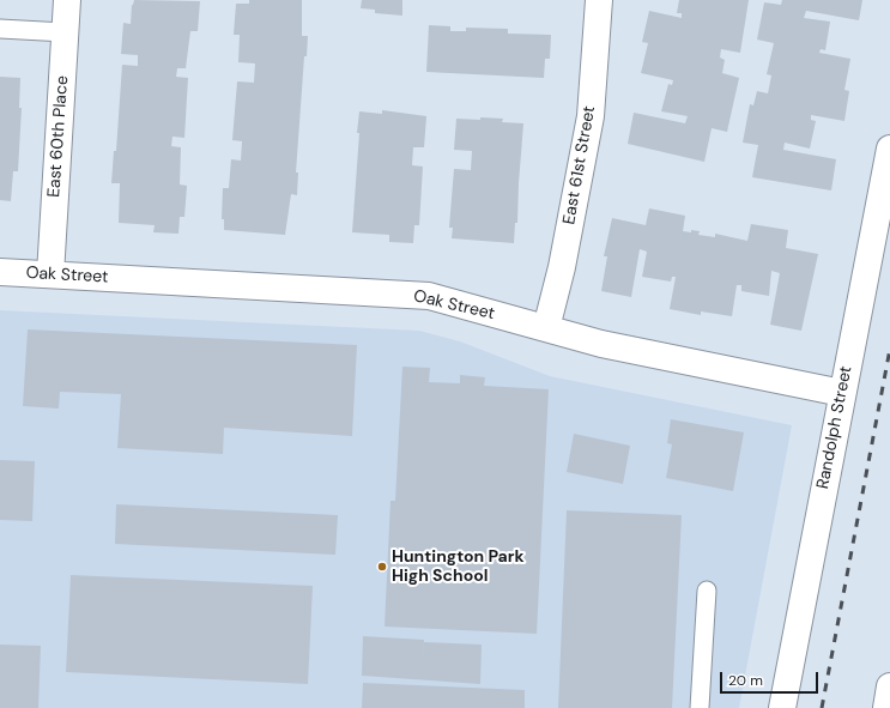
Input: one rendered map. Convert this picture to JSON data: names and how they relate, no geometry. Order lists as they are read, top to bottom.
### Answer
{
  "streets": {
    "street": [
      "East 60th Place",
      "East 61st Street",
      "Oak Street",
      "Randolph Street"
    ]
  },
  "crossings": [
    ["East 60th Place", "Oak Street"],
    ["East 61st Street", "Oak Street"],
    ["Oak Street", "Randolph Street"]
  ],
  "places": ["Huntington Park High School"],
  "scale_bar": "20 m"
}
